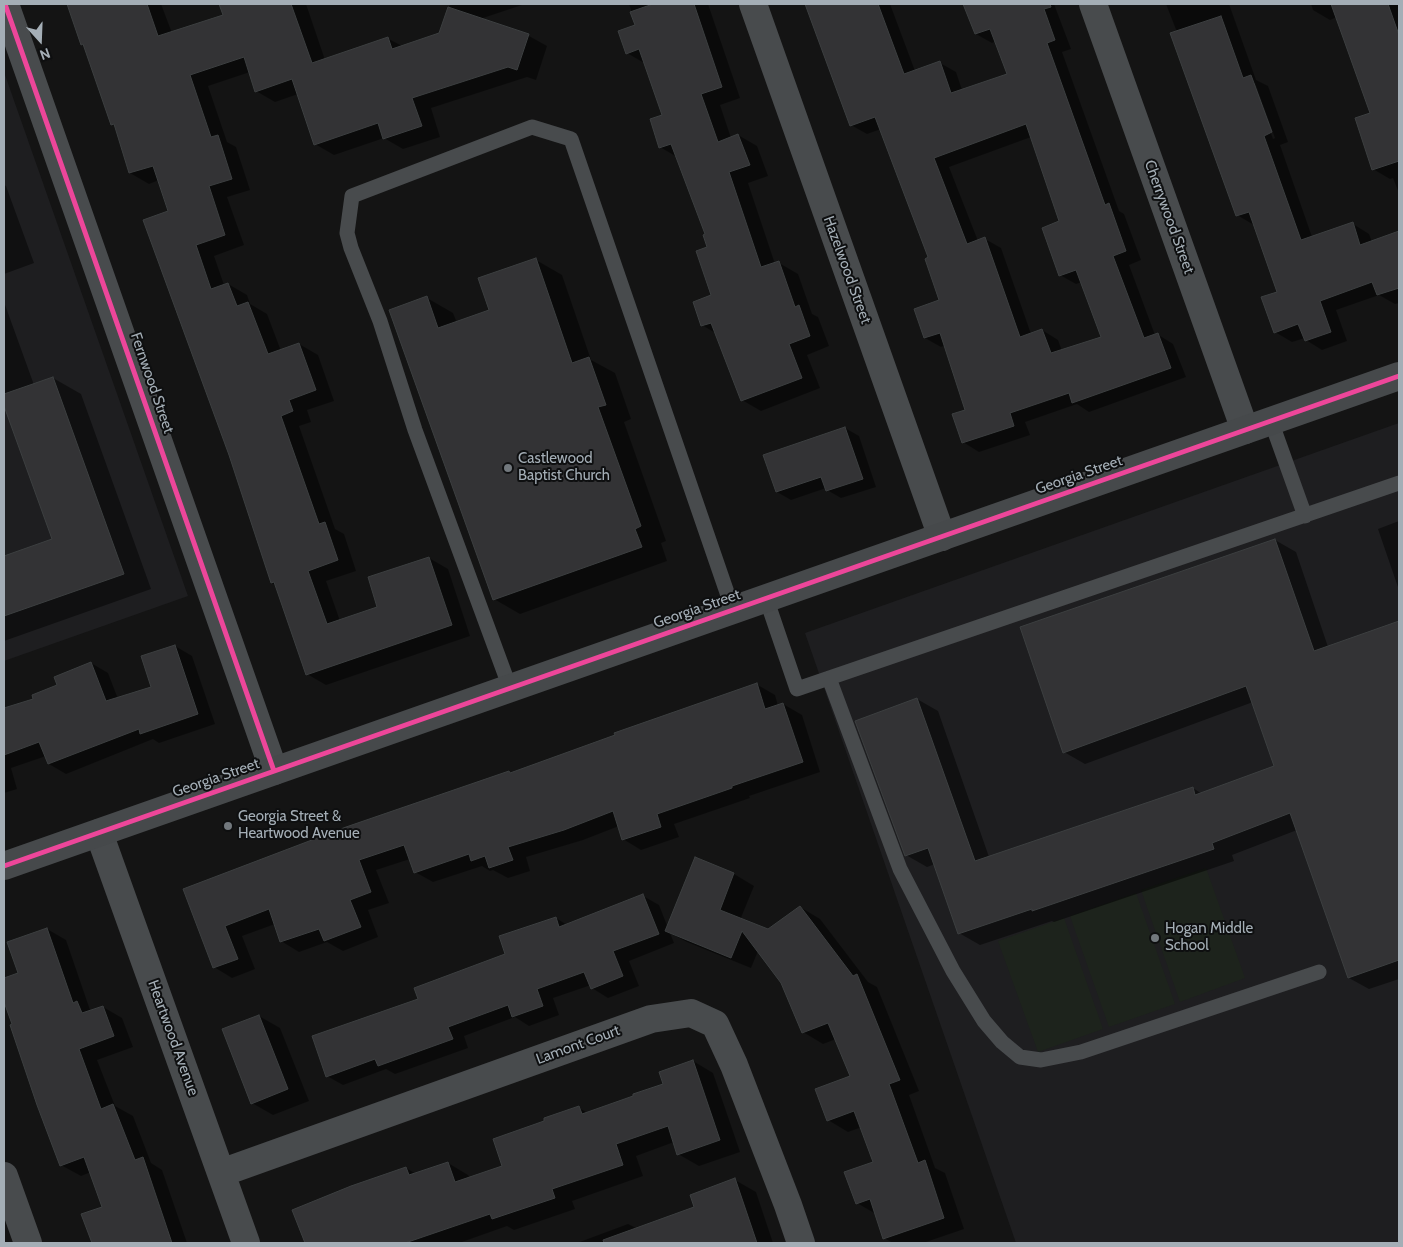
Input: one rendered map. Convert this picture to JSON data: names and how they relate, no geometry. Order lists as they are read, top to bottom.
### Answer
{
  "streets": {
    "main road": ["Georgia Street"],
    "street": [
      "Cherrywood Street",
      "Hazelwood Street",
      "Fernwood Street",
      "Heartwood Avenue",
      "Lamont Court"
    ]
  },
  "crossings": [
    ["Cherrywood Street", "Georgia Street"],
    ["Hazelwood Street", "Georgia Street"],
    ["Fernwood Street", "Georgia Street"],
    ["Georgia Street", "Heartwood Avenue"],
    ["Heartwood Avenue", "Lamont Court"]
  ],
  "places": ["Castlewood Baptist Church", "Georgia Street & Heartwood Avenue", "Hogan Middle School"],
  "north": "bottom"
}
